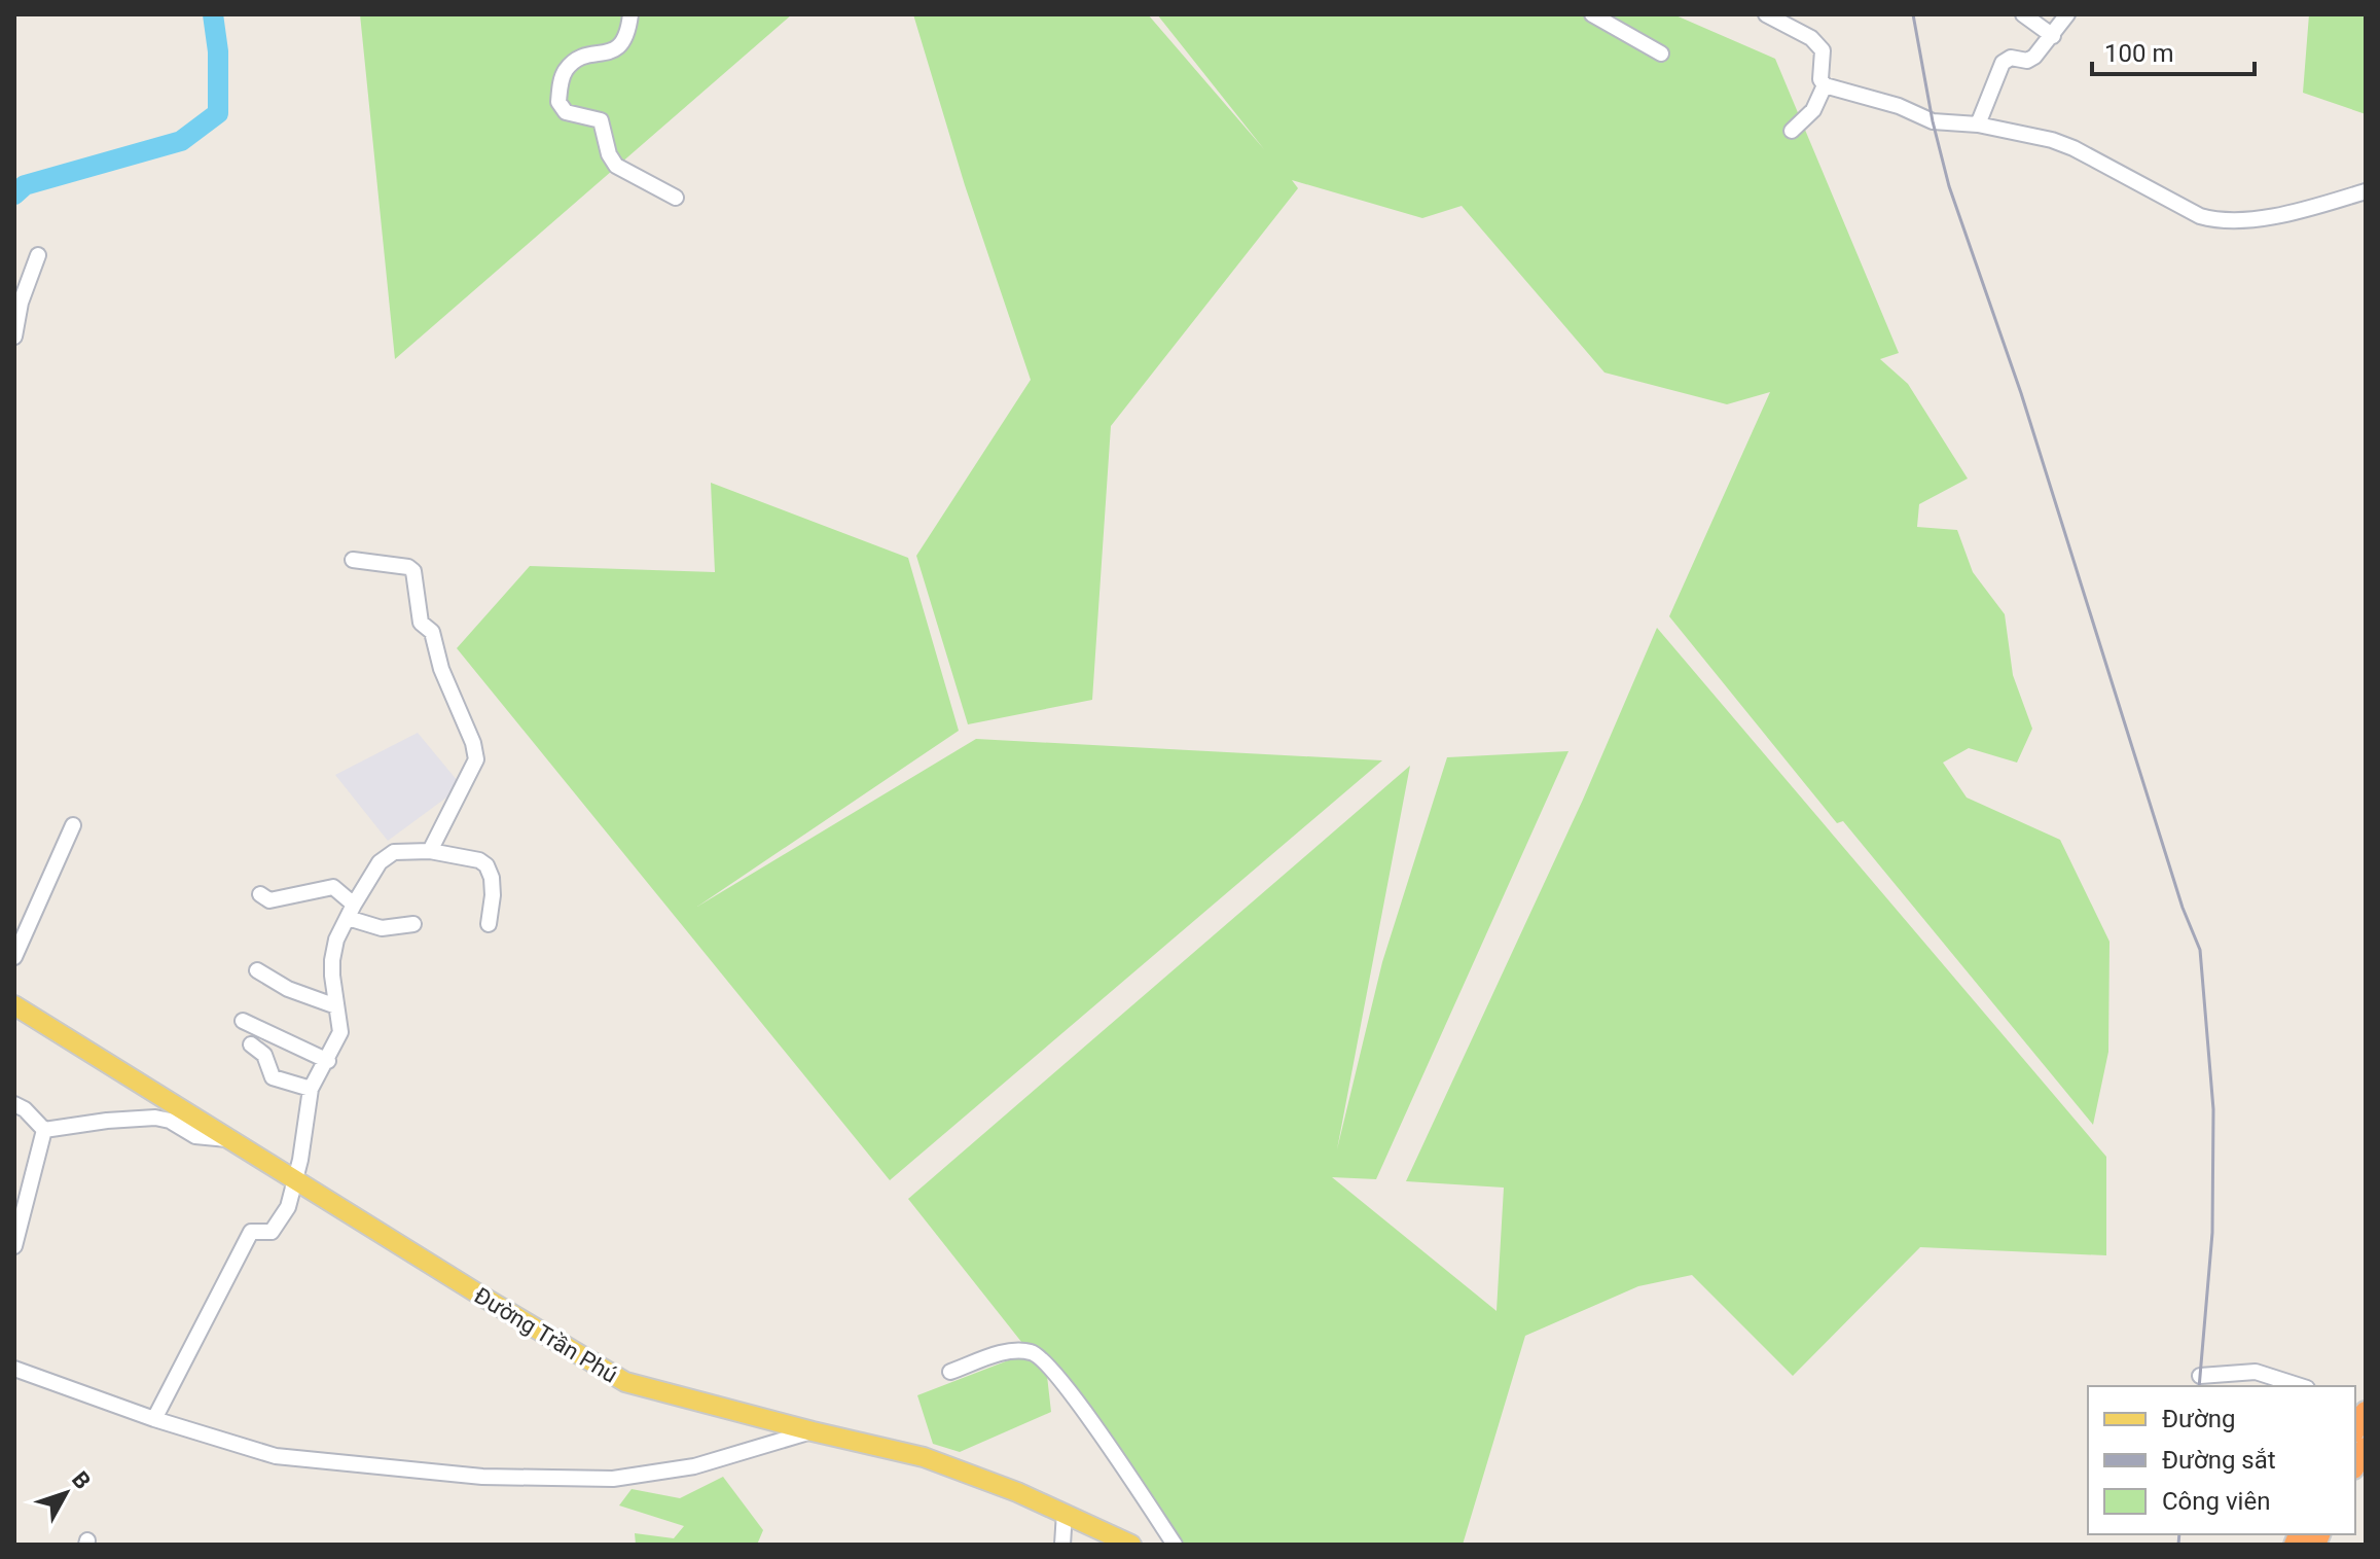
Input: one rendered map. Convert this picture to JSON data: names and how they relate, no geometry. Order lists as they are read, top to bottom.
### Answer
{
  "streets": {
    "main road": ["Đường Trần Phú"]
  },
  "legend": ["Đường", "Đường sắt", "Công viên"],
  "scale_bar": "100 m",
  "north": "top right"
}
